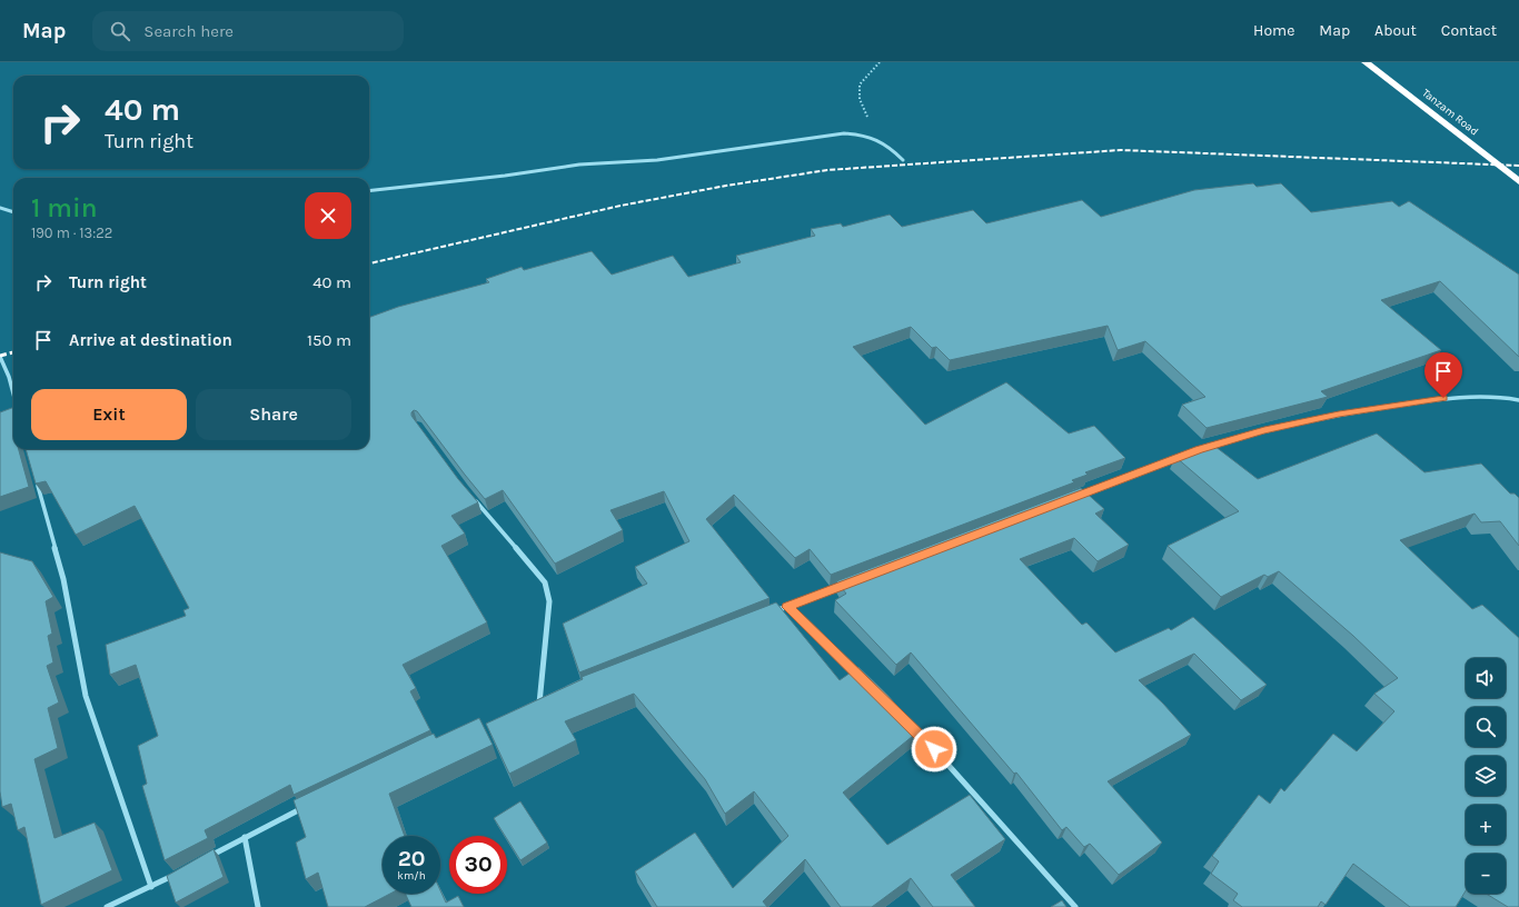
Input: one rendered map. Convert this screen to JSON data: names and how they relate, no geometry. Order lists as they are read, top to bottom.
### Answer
{
  "streets": {
    "highway": ["Tanzam Road"]
  },
  "page": {
    "header": "Map",
    "search": "Search here",
    "nav": [
      "Home",
      "Map",
      "About",
      "Contact"
    ],
    "turn": ["40 m", "Turn right"],
    "heading": ["1 min", "190 m · 13:22"],
    "list": [
      {
        "name": "Turn right",
        "value": "40 m"
      },
      {
        "name": "Arrive at destination",
        "value": "150 m"
      }
    ],
    "buttons": ["Exit", "Share"],
    "map_buttons": ["+", "−"],
    "speed": "20 km/h",
    "limit": "30"
  }
}
